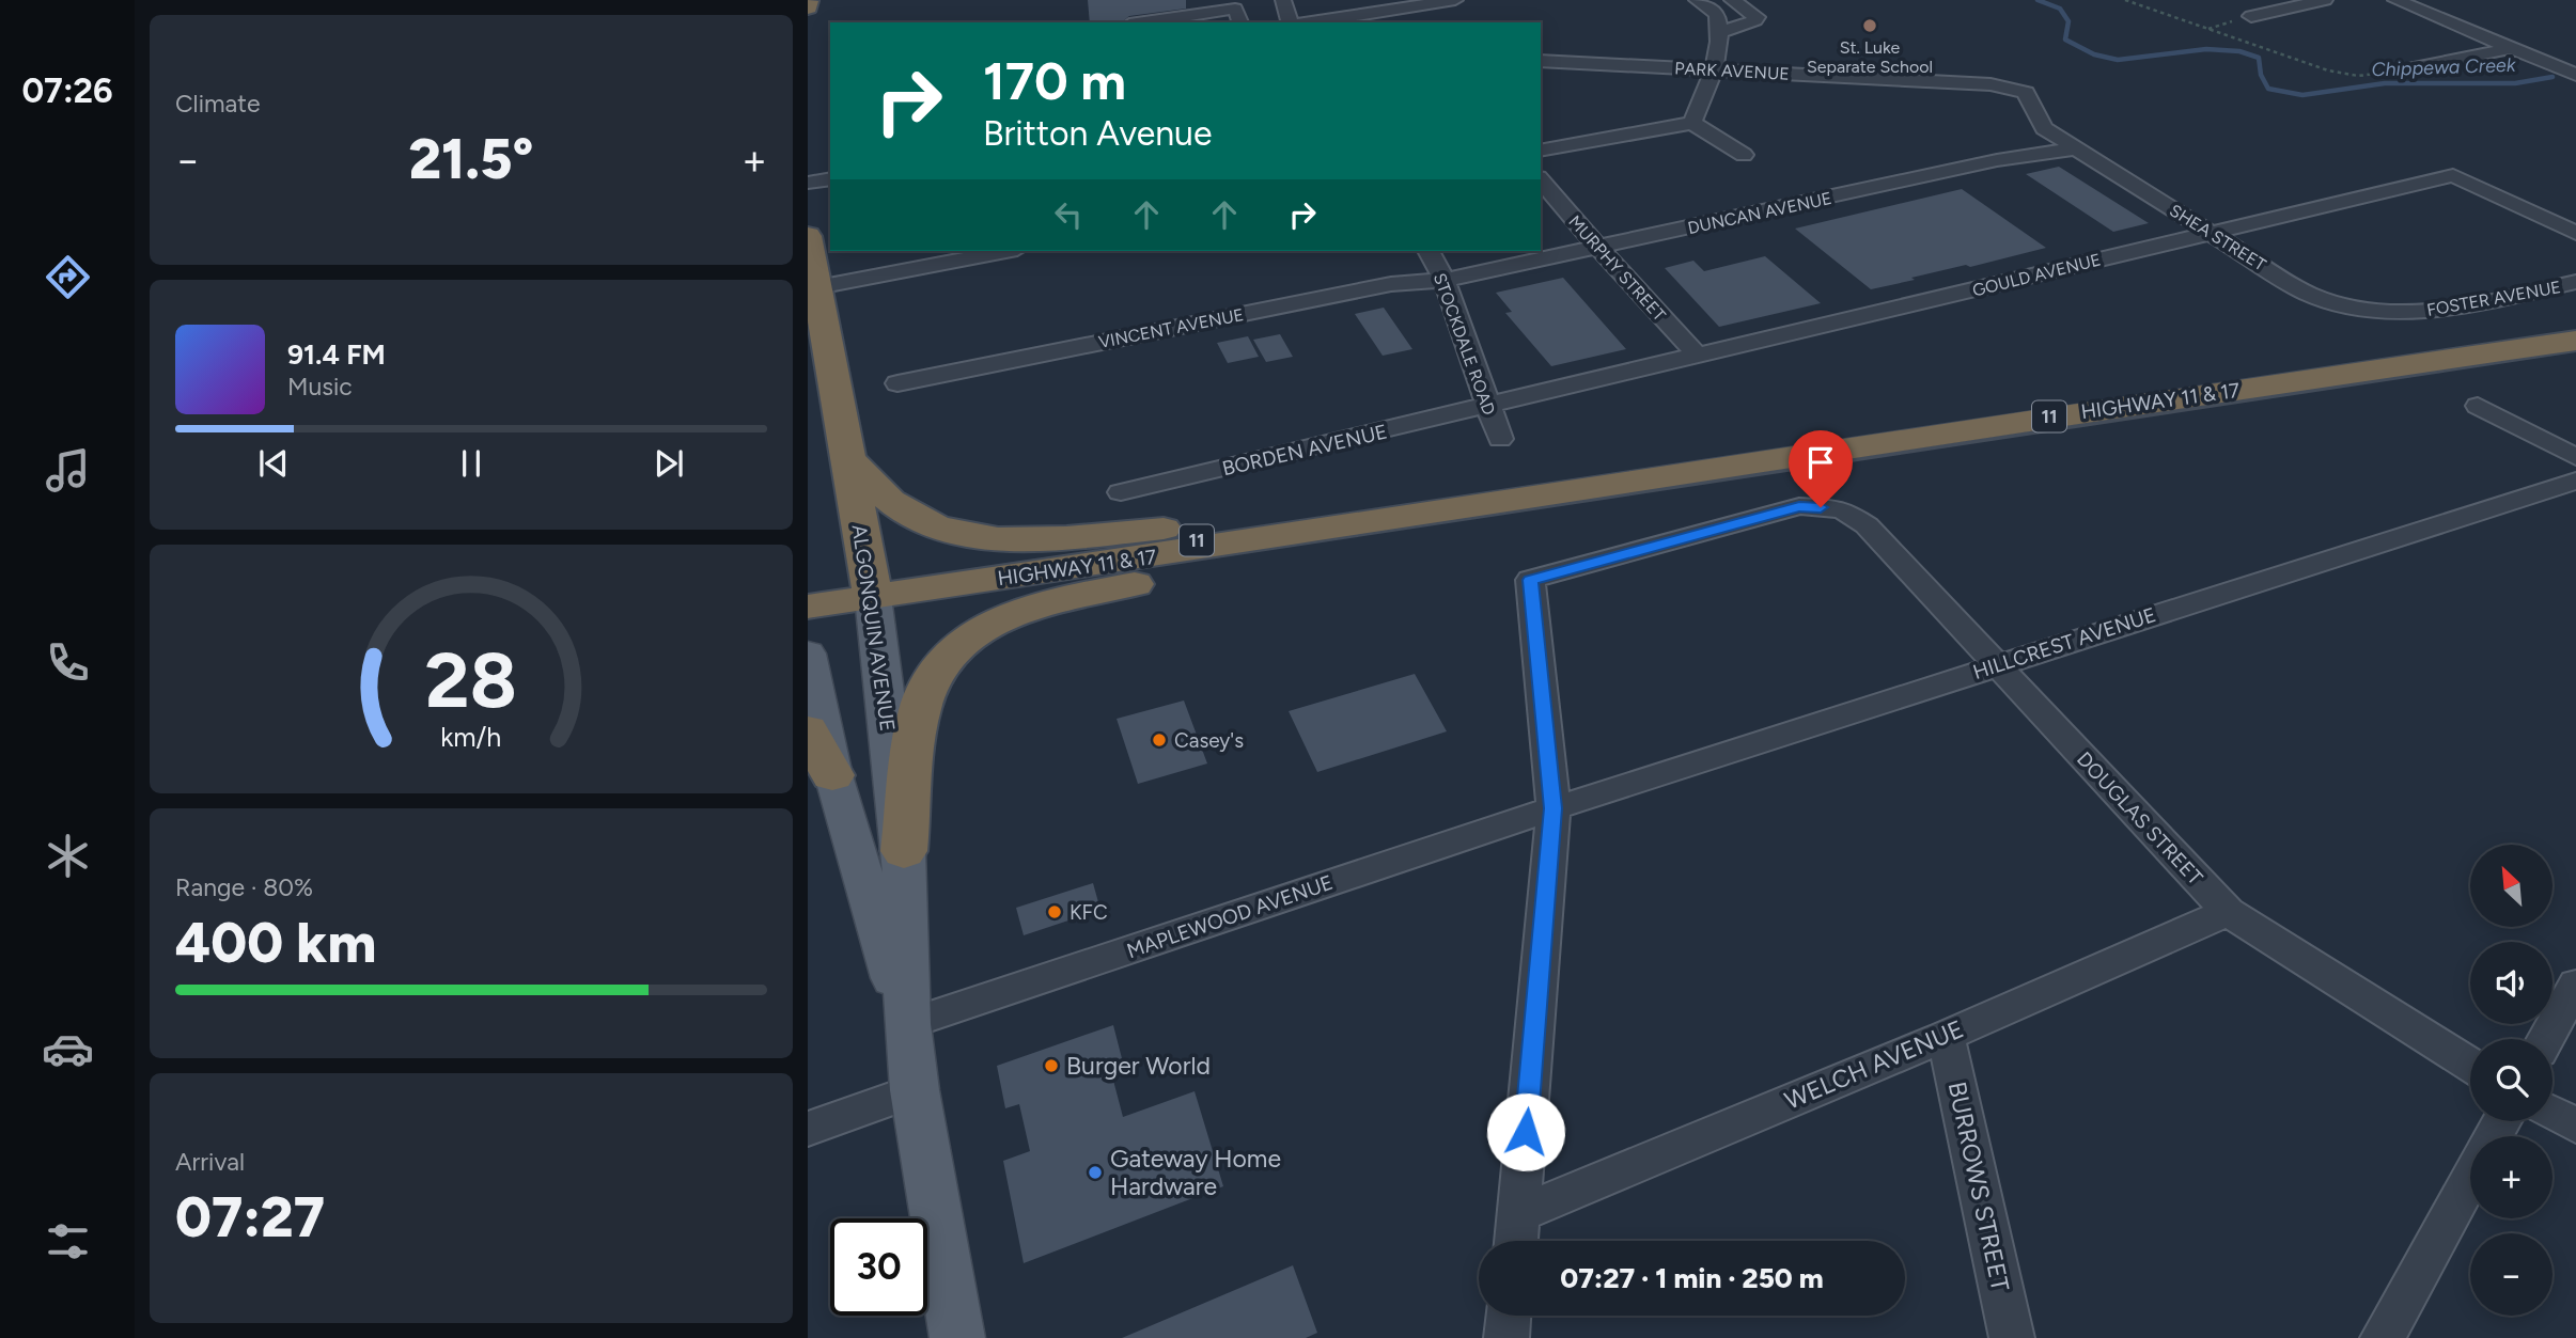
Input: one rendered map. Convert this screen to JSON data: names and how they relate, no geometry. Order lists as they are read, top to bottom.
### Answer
{
  "streets": {
    "highway": ["HIGHWAY 11 & 17", "11", "ALGONQUIN AVENUE"],
    "street": [
      "PARK AVENUE",
      "DUNCAN AVENUE",
      "SHEA STREET",
      "MURPHY STREET",
      "GOULD AVENUE",
      "FOSTER AVENUE",
      "VINCENT AVENUE",
      "STOCKDALE ROAD",
      "BORDEN AVENUE",
      "HILLCREST AVENUE",
      "DOUGLAS STREET",
      "MAPLEWOOD AVENUE",
      "WELCH AVENUE",
      "BURROWS STREET"
    ]
  },
  "crossings": [
    ["PARK AVENUE", "DUNCAN AVENUE"],
    ["PARK AVENUE", "SHEA STREET"],
    ["DUNCAN AVENUE", "SHEA STREET"],
    ["DUNCAN AVENUE", "MURPHY STREET"],
    ["DUNCAN AVENUE", "VINCENT AVENUE"],
    ["DUNCAN AVENUE", "STOCKDALE ROAD"],
    ["SHEA STREET", "GOULD AVENUE"],
    ["SHEA STREET", "FOSTER AVENUE"],
    ["MURPHY STREET", "GOULD AVENUE"],
    ["GOULD AVENUE", "STOCKDALE ROAD"],
    ["GOULD AVENUE", "BORDEN AVENUE"],
    ["VINCENT AVENUE", "STOCKDALE ROAD"],
    ["STOCKDALE ROAD", "BORDEN AVENUE"],
    ["HIGHWAY 11 & 17", "ALGONQUIN AVENUE"],
    ["ALGONQUIN AVENUE", "MAPLEWOOD AVENUE"],
    ["HILLCREST AVENUE", "DOUGLAS STREET"],
    ["HILLCREST AVENUE", "MAPLEWOOD AVENUE"],
    ["DOUGLAS STREET", "MAPLEWOOD AVENUE"],
    ["DOUGLAS STREET", "WELCH AVENUE"],
    ["WELCH AVENUE", "BURROWS STREET"]
  ],
  "water": ["Chippewa Creek"],
  "places": [
    "St. Luke Separate School",
    "Casey's",
    "KFC",
    "Burger World",
    "Gateway Home Hardware"
  ],
  "north": "top left",
  "page": {
    "tabs": "07:26",
    "tile": [
      "Climate",
      ["Range · 80%", "400 km"],
      ["Arrival", "07:27"]
    ],
    "turn": ["170 m", "Britton Avenue"],
    "heat": ["−", "21.5°", "+"],
    "song": ["91.4 FM", "Music"],
    "map_buttons": ["+", "−"],
    "limit": "30",
    "trip": "07:27 · 1 min · 250 m",
    "gauge": ["28", "km/h"]
  }
}
